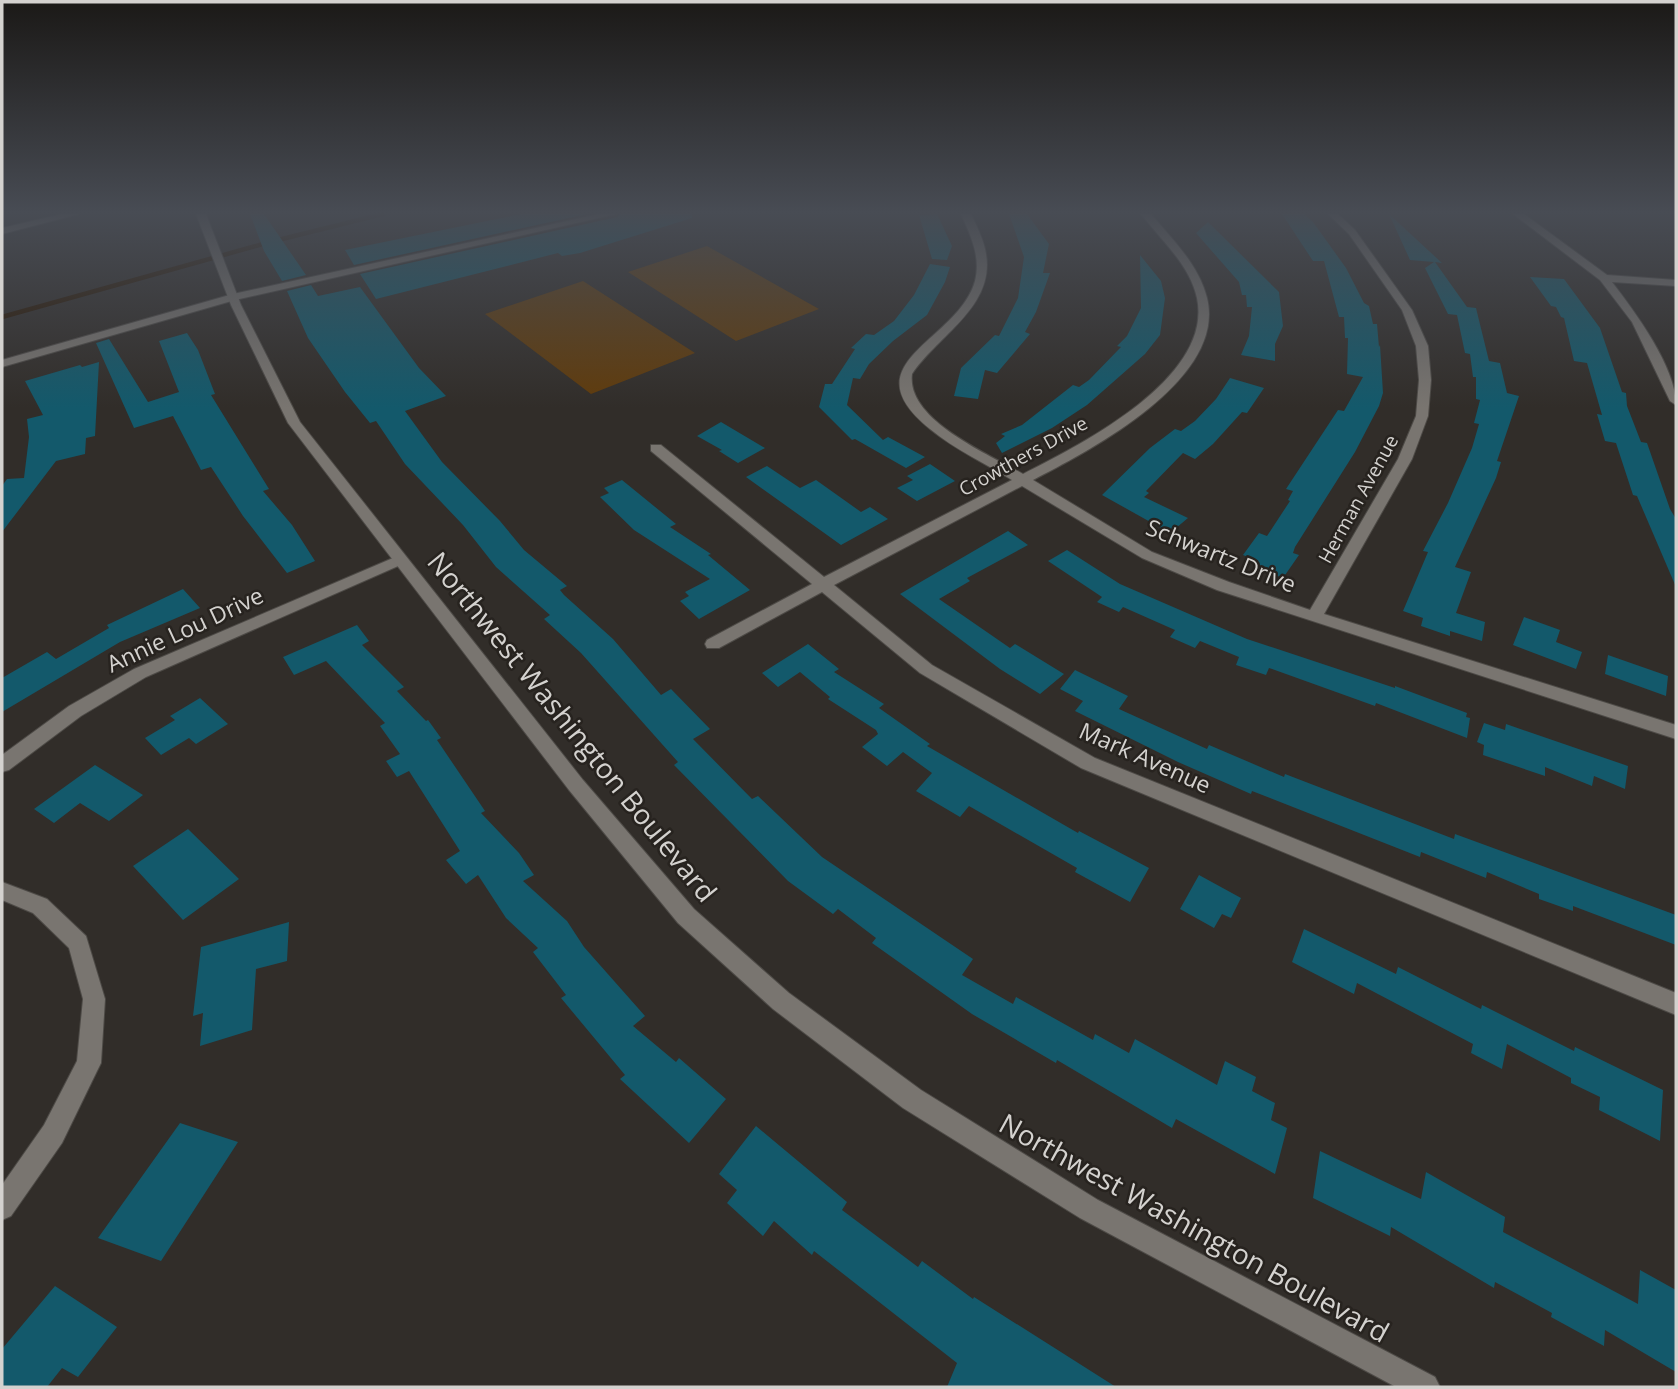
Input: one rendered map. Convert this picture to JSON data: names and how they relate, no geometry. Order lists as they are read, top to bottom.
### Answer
{
  "streets": {
    "street": [
      "Crowthers Drive",
      "Herman Avenue",
      "Schwartz Drive",
      "Annie Lou Drive",
      "Northwest Washington Boulevard",
      "Mark Avenue"
    ]
  },
  "crossings": [
    ["Crowthers Drive", "Schwartz Drive"],
    ["Crowthers Drive", "Mark Avenue"],
    ["Herman Avenue", "Schwartz Drive"],
    ["Annie Lou Drive", "Northwest Washington Boulevard"]
  ]
}
